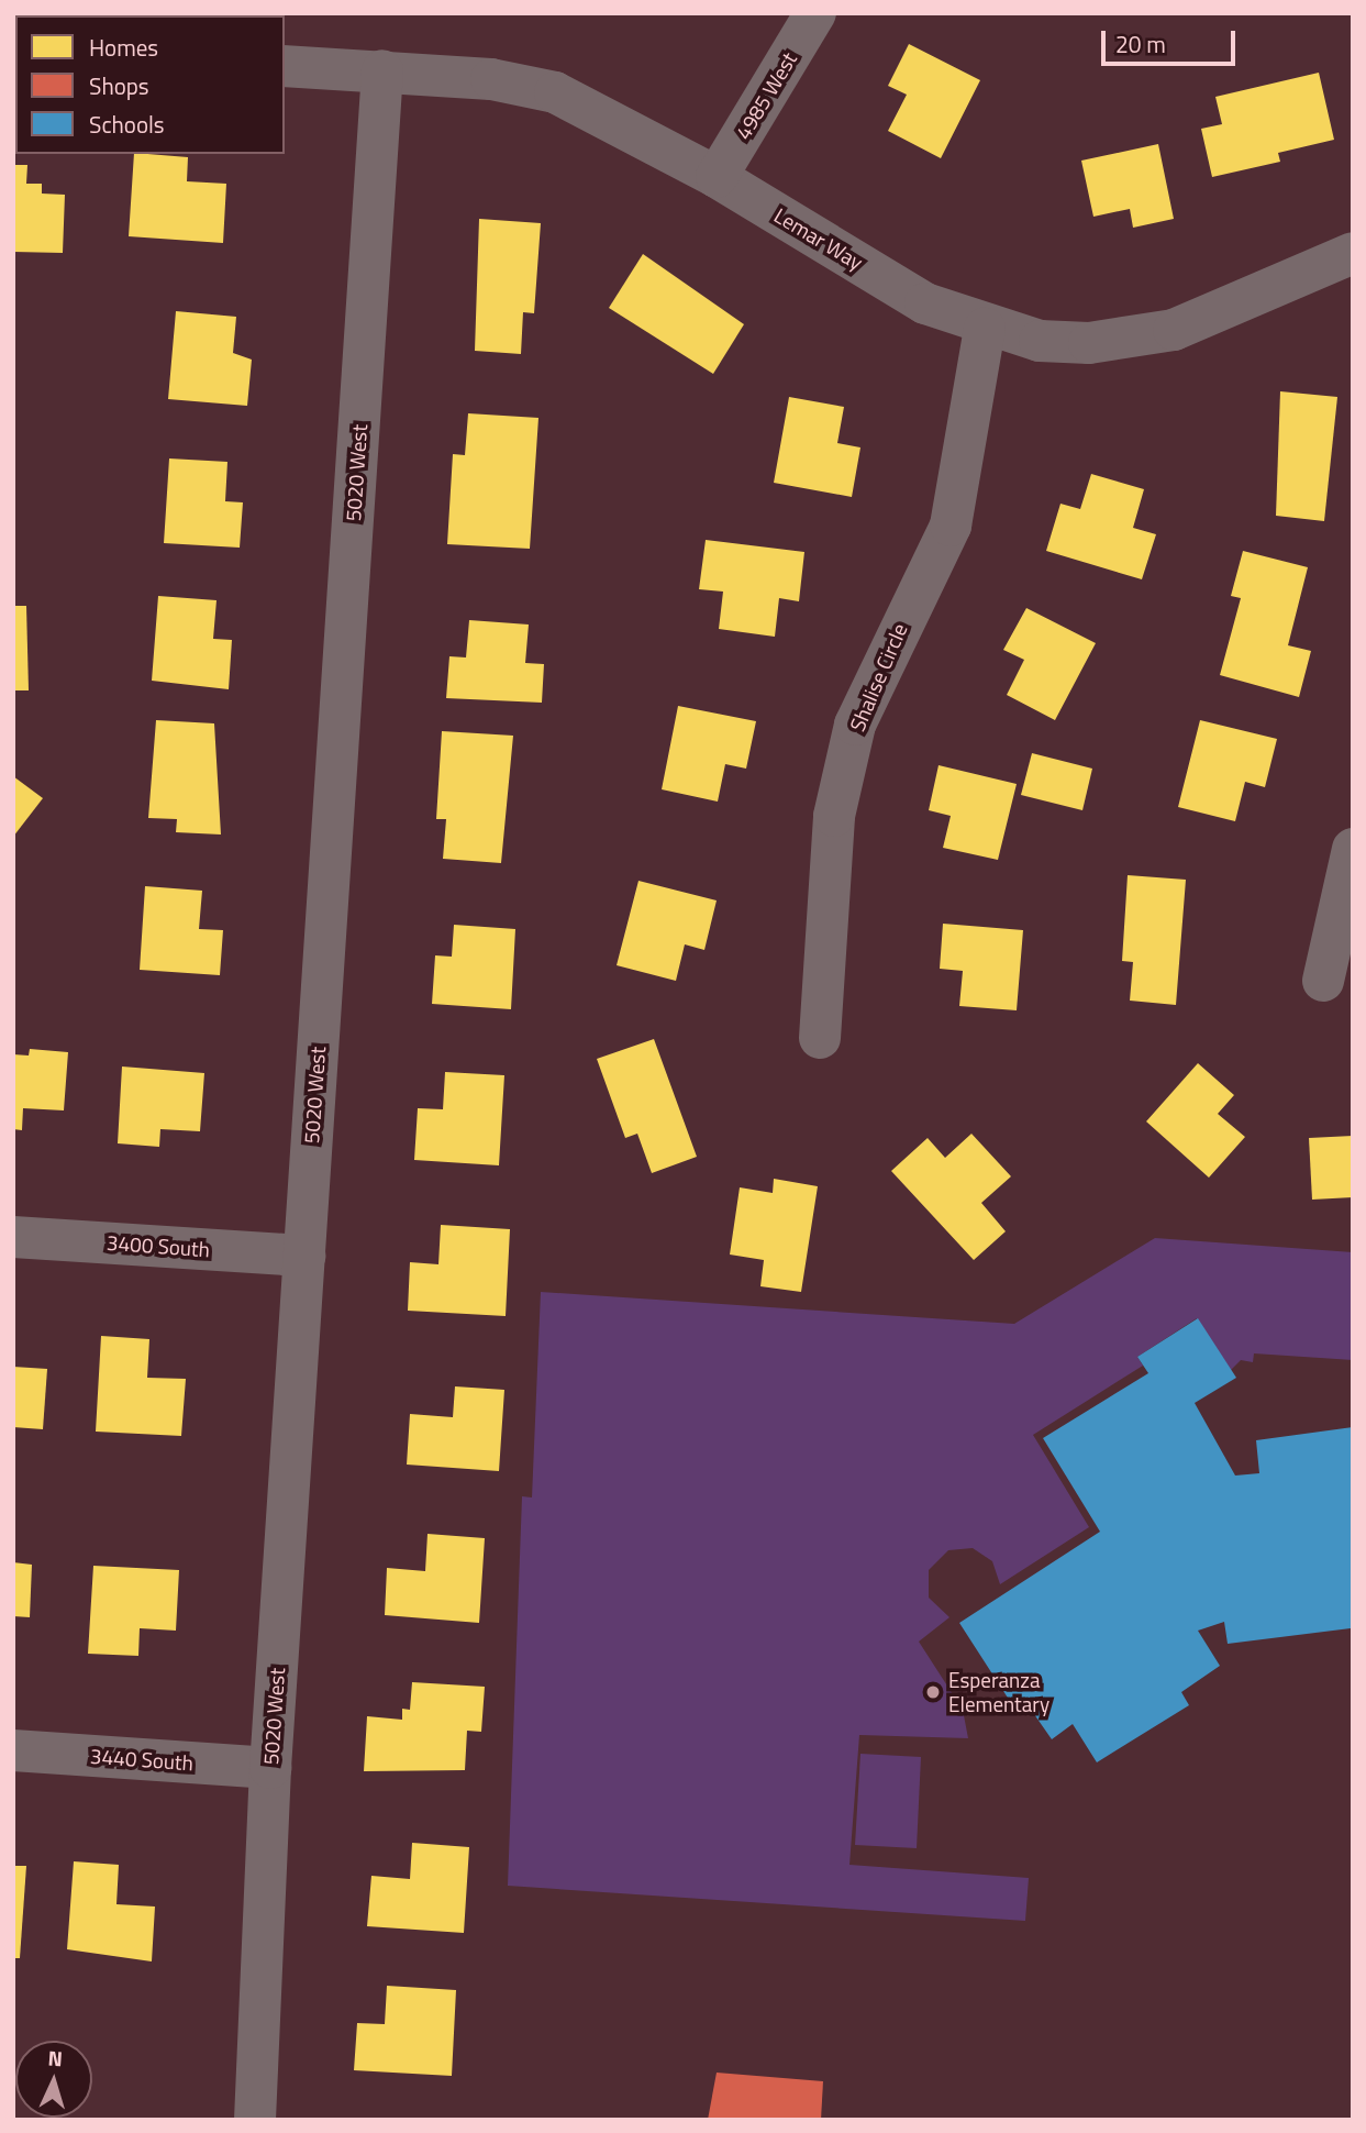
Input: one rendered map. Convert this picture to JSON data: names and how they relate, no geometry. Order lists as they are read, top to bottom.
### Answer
{
  "streets": {
    "street": [
      "4985 West",
      "Lemar Way",
      "5020 West",
      "Shalise Circle",
      "3400 South",
      "3440 South"
    ]
  },
  "crossings": [
    ["4985 West", "Lemar Way"],
    ["Lemar Way", "5020 West"],
    ["Lemar Way", "Shalise Circle"],
    ["5020 West", "3400 South"],
    ["5020 West", "3440 South"]
  ],
  "places": ["Esperanza Elementary"],
  "legend": ["Homes", "Shops", "Schools"],
  "scale_bar": "20 m",
  "north": "top"
}
